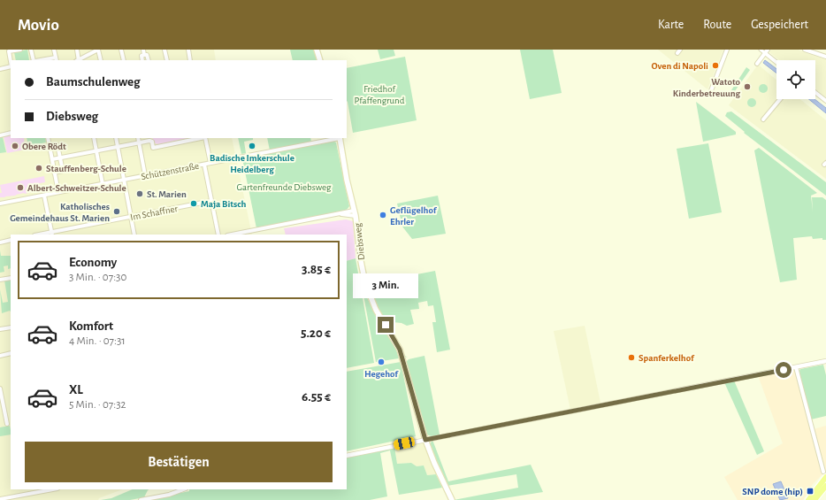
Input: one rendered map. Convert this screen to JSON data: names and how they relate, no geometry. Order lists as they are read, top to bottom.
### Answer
{
  "streets": {
    "main road": ["Diebsweg"],
    "street": ["Schützenstraße", "Im Schaffner"]
  },
  "crossings": [
    ["Schützenstraße", "Diebsweg"]
  ],
  "parks": ["Friedhof Pfaffengrund", "Gartenfreunde Diebsweg"],
  "places": {
    "other": [
      "Oven di Napoli",
      "Watoto Kinderbetreuung",
      "Obere Rödt",
      "Badische Imkerschule Heidelberg",
      "Stauffenberg-Schule",
      "Albert-Schweitzer-Schule",
      "St. Marien",
      "Maja Bitsch",
      "Katholisches Gemeindehaus St. Marien",
      "Geflügelhof Ehrler",
      "Spanferkelhof",
      "Hegehof"
    ],
    "transit": ["SNP dome (hip)"]
  },
  "page": {
    "header": "Movio",
    "nav": ["Karte", "Route", "Gespeichert"],
    "banner": ["Baumschulenweg", "Diebsweg"],
    "list": [
      {
        "name": "Economy",
        "note": "3 Min. · 07:30",
        "value": "3.85 €"
      },
      {
        "name": "Komfort",
        "note": "4 Min. · 07:31",
        "value": "5.20 €"
      },
      {
        "name": "XL",
        "note": "5 Min. · 07:32",
        "value": "6.55 €"
      }
    ],
    "bubble": "3 Min.",
    "buttons": "Bestätigen"
  }
}
